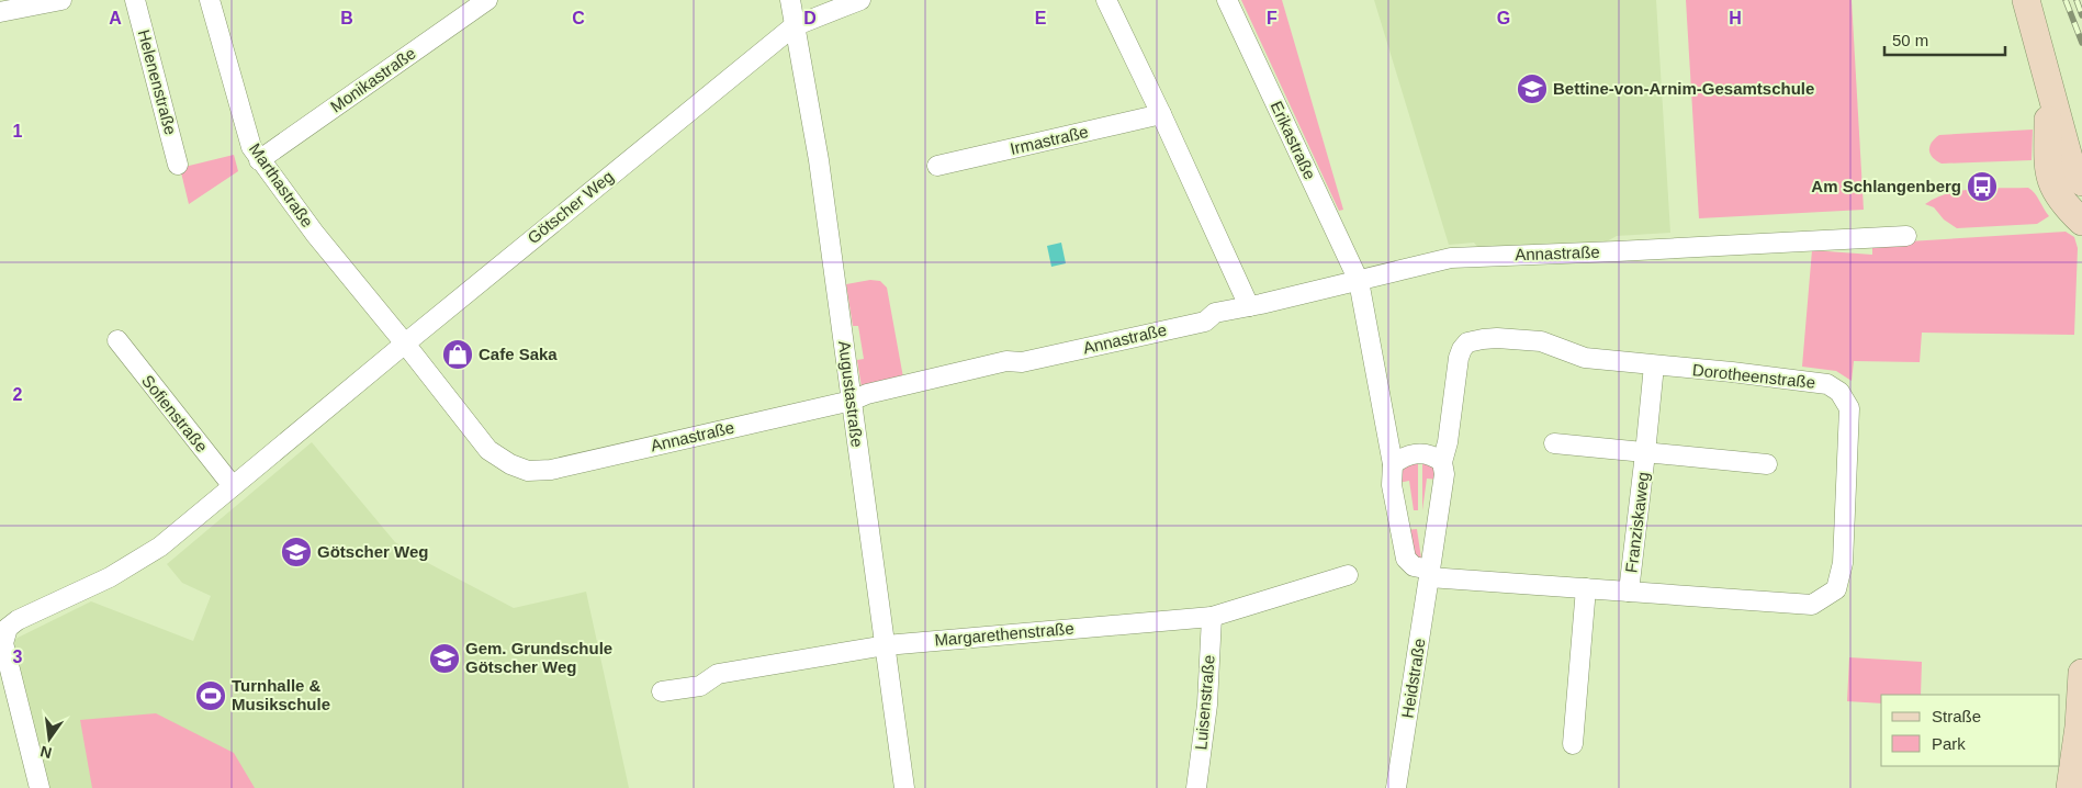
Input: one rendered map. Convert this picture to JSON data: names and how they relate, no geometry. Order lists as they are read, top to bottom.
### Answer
{
  "streets": {
    "street": [
      "Monikastraße",
      "Helenenstraße",
      "Irmastraße",
      "Erikastraße",
      "Marthastraße",
      "Götscher Weg",
      "Annastraße",
      "Dorotheenstraße",
      "Augustastraße",
      "Sofienstraße",
      "Franziskaweg",
      "Margarethenstraße",
      "Heidstraße",
      "Luisenstraße"
    ]
  },
  "crossings": [
    ["Monikastraße", "Marthastraße"],
    ["Erikastraße", "Annastraße"],
    ["Marthastraße", "Götscher Weg"],
    ["Marthastraße", "Annastraße"],
    ["Götscher Weg", "Annastraße"],
    ["Götscher Weg", "Augustastraße"],
    ["Götscher Weg", "Sofienstraße"],
    ["Annastraße", "Augustastraße"],
    ["Dorotheenstraße", "Franziskaweg"],
    ["Dorotheenstraße", "Heidstraße"],
    ["Augustastraße", "Margarethenstraße"],
    ["Margarethenstraße", "Luisenstraße"]
  ],
  "places": {
    "school or university": ["Bettine-von-Arnim-Gesamtschule", "Götscher Weg", "Gem. Grundschule Götscher Weg"],
    "bus stop": ["Am Schlangenberg"],
    "shop": ["Cafe Saka"],
    "sports": ["Turnhalle & Musikschule"]
  },
  "legend": ["Straße", "Park"],
  "scale_bar": "50 m",
  "north": "bottom",
  "grid": {
    "columns": [
      "A",
      "B",
      "C",
      "D",
      "E",
      "F",
      "G",
      "H"
    ],
    "rows": ["1", "2", "3"]
  }
}
